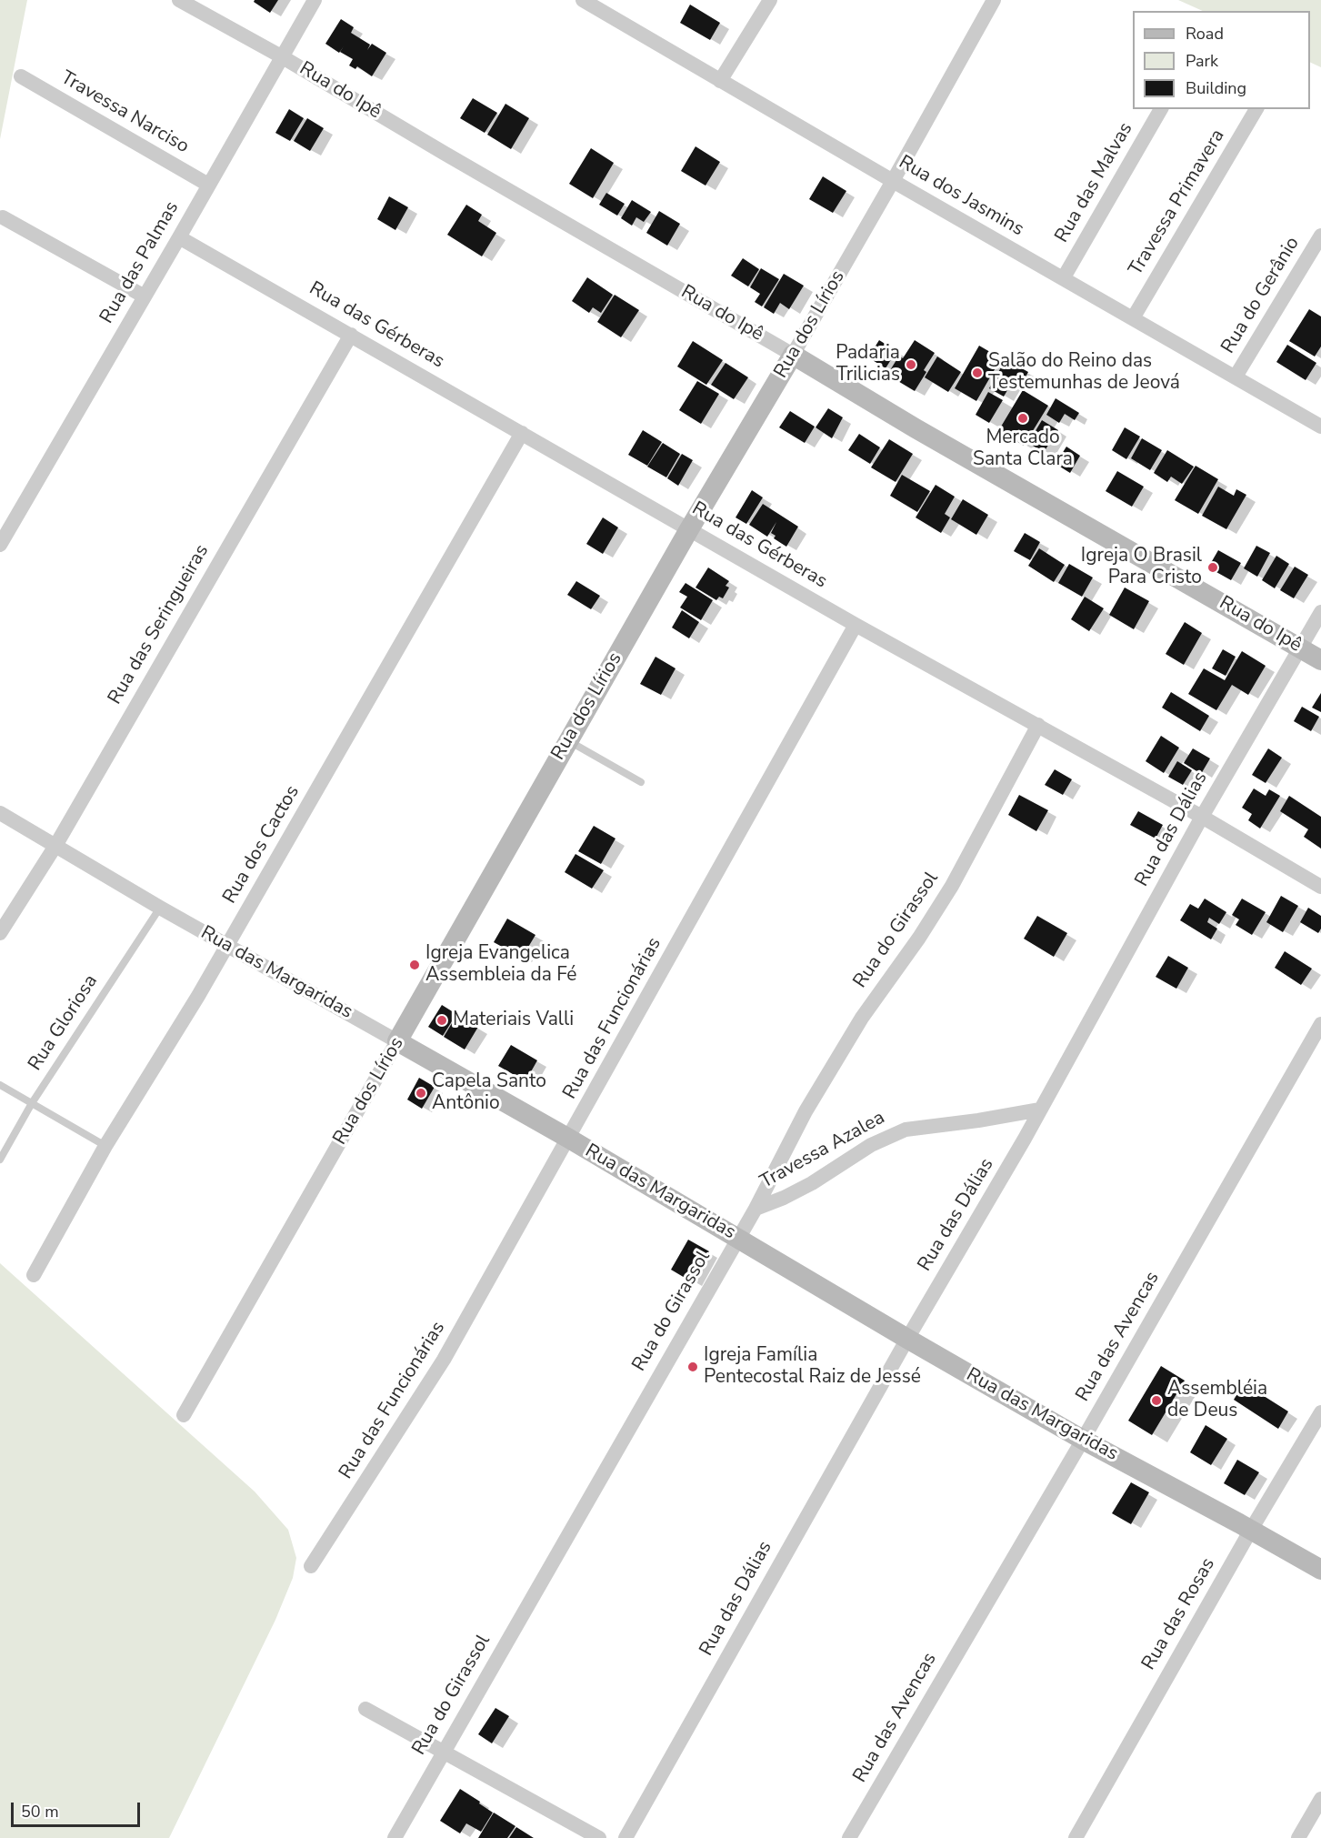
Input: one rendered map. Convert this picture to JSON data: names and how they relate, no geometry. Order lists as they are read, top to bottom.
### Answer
{
  "streets": {
    "street": [
      "Rua do Ipê",
      "Travessa Narciso",
      "Rua das Malvas",
      "Rua dos Jasmins",
      "Travessa Primavera",
      "Rua das Palmas",
      "Rua do Gerânio",
      "Rua dos Lírios",
      "Rua das Gérberas",
      "Rua das Seringueiras",
      "Rua das Dálias",
      "Rua dos Cactos",
      "Rua do Girassol",
      "Rua das Margaridas",
      "Rua das Funcionárias",
      "Travessa Azalea",
      "Rua das Avencas",
      "Rua das Rosas"
    ],
    "lane": ["Rua Gloriosa"]
  },
  "crossings": [
    ["Rua do Ipê", "Rua das Palmas"],
    ["Rua do Ipê", "Rua dos Lírios"],
    ["Rua do Ipê", "Rua das Dálias"],
    ["Travessa Narciso", "Rua das Palmas"],
    ["Rua das Malvas", "Rua dos Jasmins"],
    ["Rua dos Jasmins", "Travessa Primavera"],
    ["Rua dos Jasmins", "Rua do Gerânio"],
    ["Rua dos Jasmins", "Rua dos Lírios"],
    ["Rua das Palmas", "Rua das Gérberas"],
    ["Rua dos Lírios", "Rua das Gérberas"],
    ["Rua dos Lírios", "Rua das Margaridas"],
    ["Rua das Gérberas", "Rua das Seringueiras"],
    ["Rua das Gérberas", "Rua das Dálias"],
    ["Rua das Gérberas", "Rua dos Cactos"],
    ["Rua das Gérberas", "Rua do Girassol"],
    ["Rua das Gérberas", "Rua das Funcionárias"],
    ["Rua das Seringueiras", "Rua das Margaridas"],
    ["Rua das Dálias", "Rua das Margaridas"],
    ["Rua das Dálias", "Travessa Azalea"],
    ["Rua dos Cactos", "Rua das Margaridas"],
    ["Rua do Girassol", "Rua das Margaridas"],
    ["Rua do Girassol", "Travessa Azalea"],
    ["Rua das Margaridas", "Rua das Funcionárias"],
    ["Rua das Margaridas", "Rua Gloriosa"],
    ["Rua das Margaridas", "Rua das Avencas"],
    ["Rua das Margaridas", "Rua das Rosas"]
  ],
  "places": [
    "Padaria Trilicias",
    "Salão do Reino das Testemunhas de Jeová",
    "Mercado Santa Clara",
    "Igreja O Brasil Para Cristo",
    "Igreja Evangelica Assembleia da Fé",
    "Materiais Valli",
    "Capela Santo Antônio",
    "Igreja Família Pentecostal Raiz de Jessé",
    "Assembléia de Deus"
  ],
  "legend": ["Road", "Park", "Building"],
  "scale_bar": "50 m"
}
